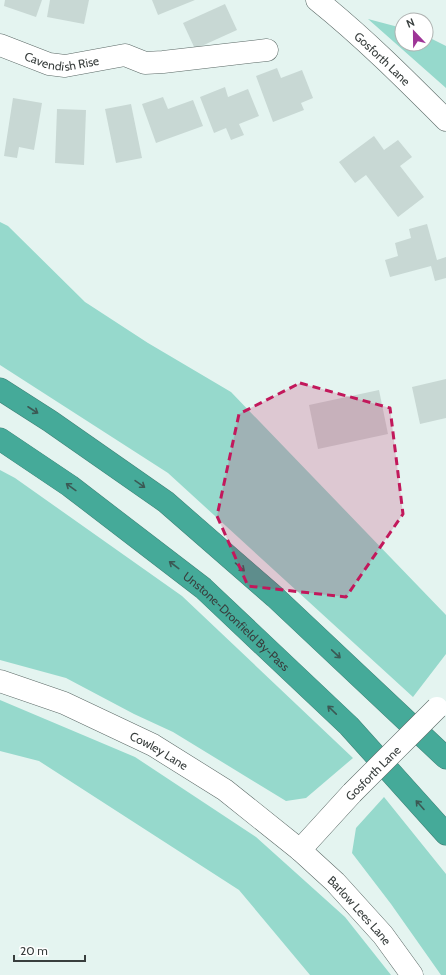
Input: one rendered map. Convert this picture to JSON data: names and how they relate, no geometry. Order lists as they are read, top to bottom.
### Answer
{
  "streets": {
    "highway": ["Unstone-Dronfield By-Pass"],
    "street": [
      "Cavendish Rise",
      "Gosforth Lane",
      "Cowley Lane",
      "Barlow Lees Lane"
    ]
  },
  "crossings": [
    ["Gosforth Lane", "Cowley Lane"],
    ["Gosforth Lane", "Barlow Lees Lane"],
    ["Cowley Lane", "Barlow Lees Lane"]
  ],
  "scale_bar": "20 m",
  "north": "top"
}
